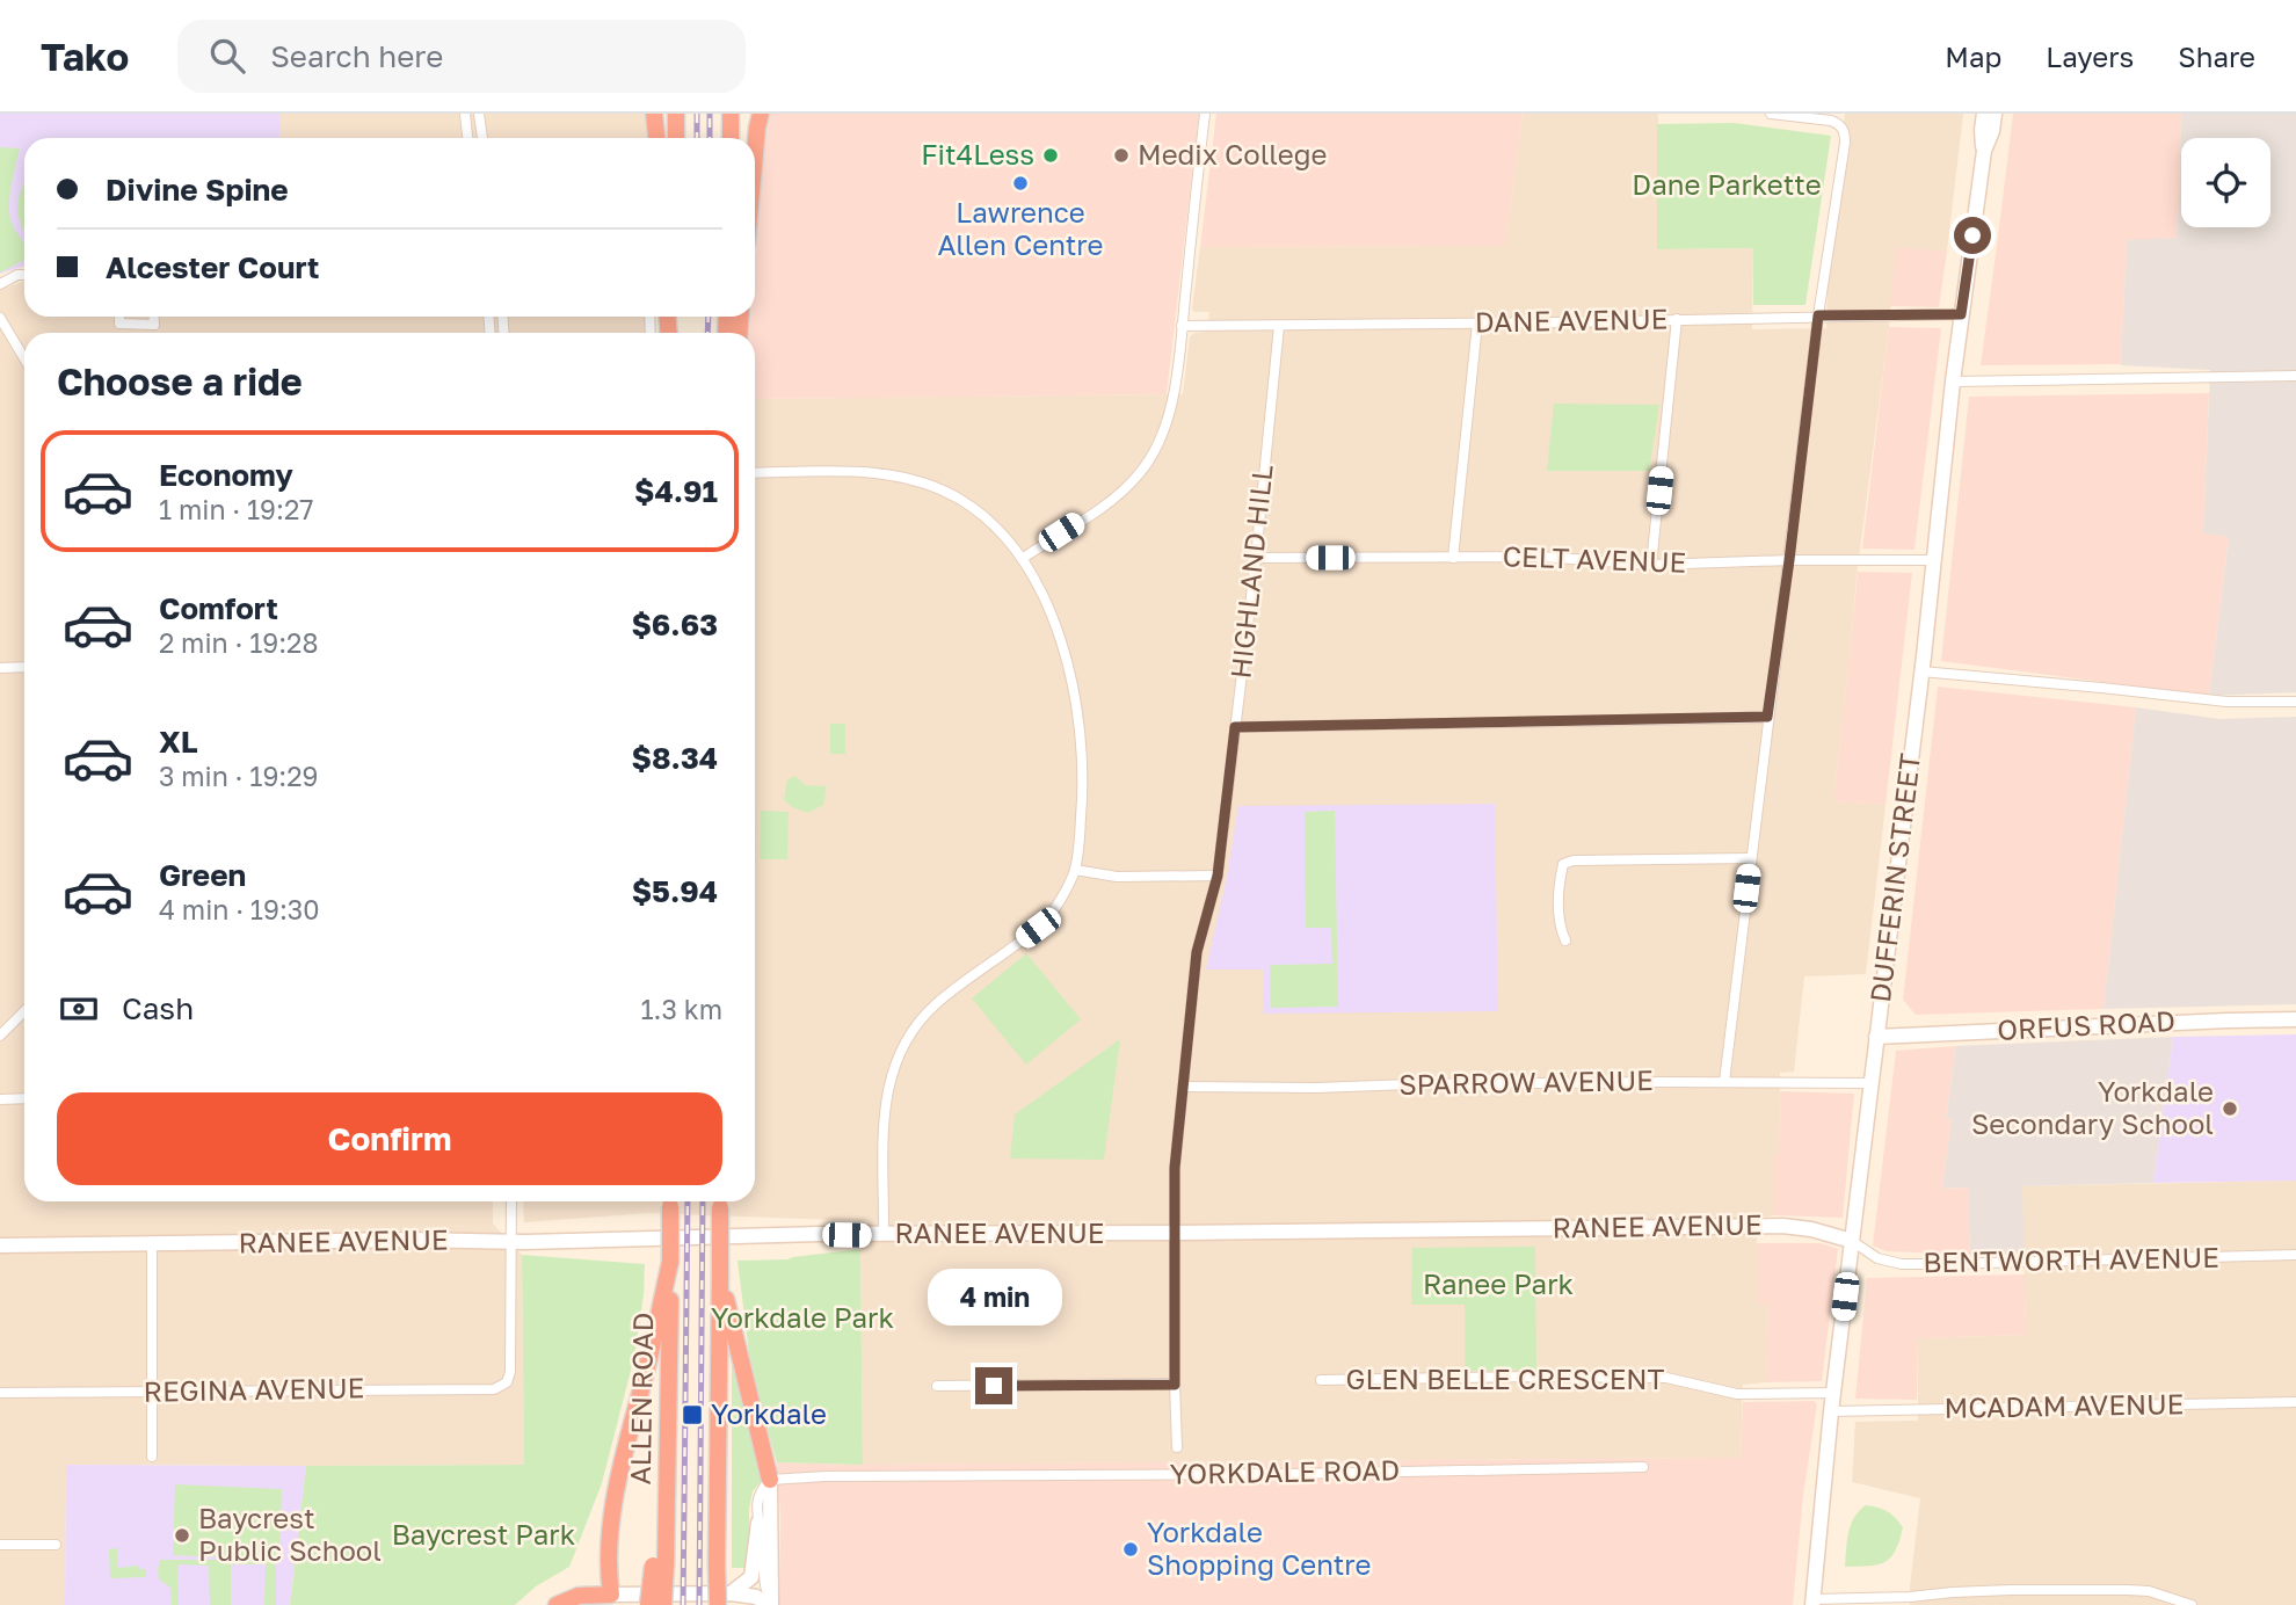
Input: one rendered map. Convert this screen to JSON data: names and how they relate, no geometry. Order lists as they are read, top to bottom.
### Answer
{
  "streets": {
    "highway": ["ALLEN ROAD"],
    "street": [
      "DANE AVENUE",
      "CELT AVENUE",
      "HIGHLAND HILL",
      "DUFFERIN STREET",
      "ORFUS ROAD",
      "SPARROW AVENUE",
      "RANEE AVENUE",
      "BENTWORTH AVENUE",
      "GLEN BELLE CRESCENT",
      "REGINA AVENUE",
      "MCADAM AVENUE",
      "YORKDALE ROAD"
    ]
  },
  "crossings": [
    ["DANE AVENUE", "HIGHLAND HILL"],
    ["DANE AVENUE", "DUFFERIN STREET"],
    ["CELT AVENUE", "HIGHLAND HILL"],
    ["CELT AVENUE", "DUFFERIN STREET"],
    ["HIGHLAND HILL", "SPARROW AVENUE"],
    ["HIGHLAND HILL", "RANEE AVENUE"],
    ["DUFFERIN STREET", "ORFUS ROAD"],
    ["DUFFERIN STREET", "SPARROW AVENUE"],
    ["DUFFERIN STREET", "RANEE AVENUE"],
    ["DUFFERIN STREET", "BENTWORTH AVENUE"],
    ["DUFFERIN STREET", "GLEN BELLE CRESCENT"],
    ["DUFFERIN STREET", "MCADAM AVENUE"],
    ["RANEE AVENUE", "BENTWORTH AVENUE"],
    ["RANEE AVENUE", "REGINA AVENUE"]
  ],
  "parks": [
    "Dane Parkette",
    "Ranee Park",
    "Yorkdale Park",
    "Baycrest Park"
  ],
  "places": {
    "other": [
      "Fit4Less",
      "Medix College",
      "Lawrence Allen Centre",
      "Yorkdale Secondary School",
      "Baycrest Public School",
      "Yorkdale Shopping Centre"
    ],
    "transit": ["Yorkdale"]
  },
  "page": {
    "header": "Tako",
    "search": "Search here",
    "nav": ["Map", "Layers", "Share"],
    "banner": ["Divine Spine", "Alcester Court"],
    "heading": "Choose a ride",
    "list": [
      {
        "name": "Economy",
        "note": "1 min · 19:27",
        "value": "$4.91"
      },
      {
        "name": "Comfort",
        "note": "2 min · 19:28",
        "value": "$6.63"
      },
      {
        "name": "XL",
        "note": "3 min · 19:29",
        "value": "$8.34"
      },
      {
        "name": "Green",
        "note": "4 min · 19:30",
        "value": "$5.94"
      }
    ],
    "pay": ["Cash", "1.3 km"],
    "buttons": "Confirm",
    "bubble": "4 min"
  }
}
